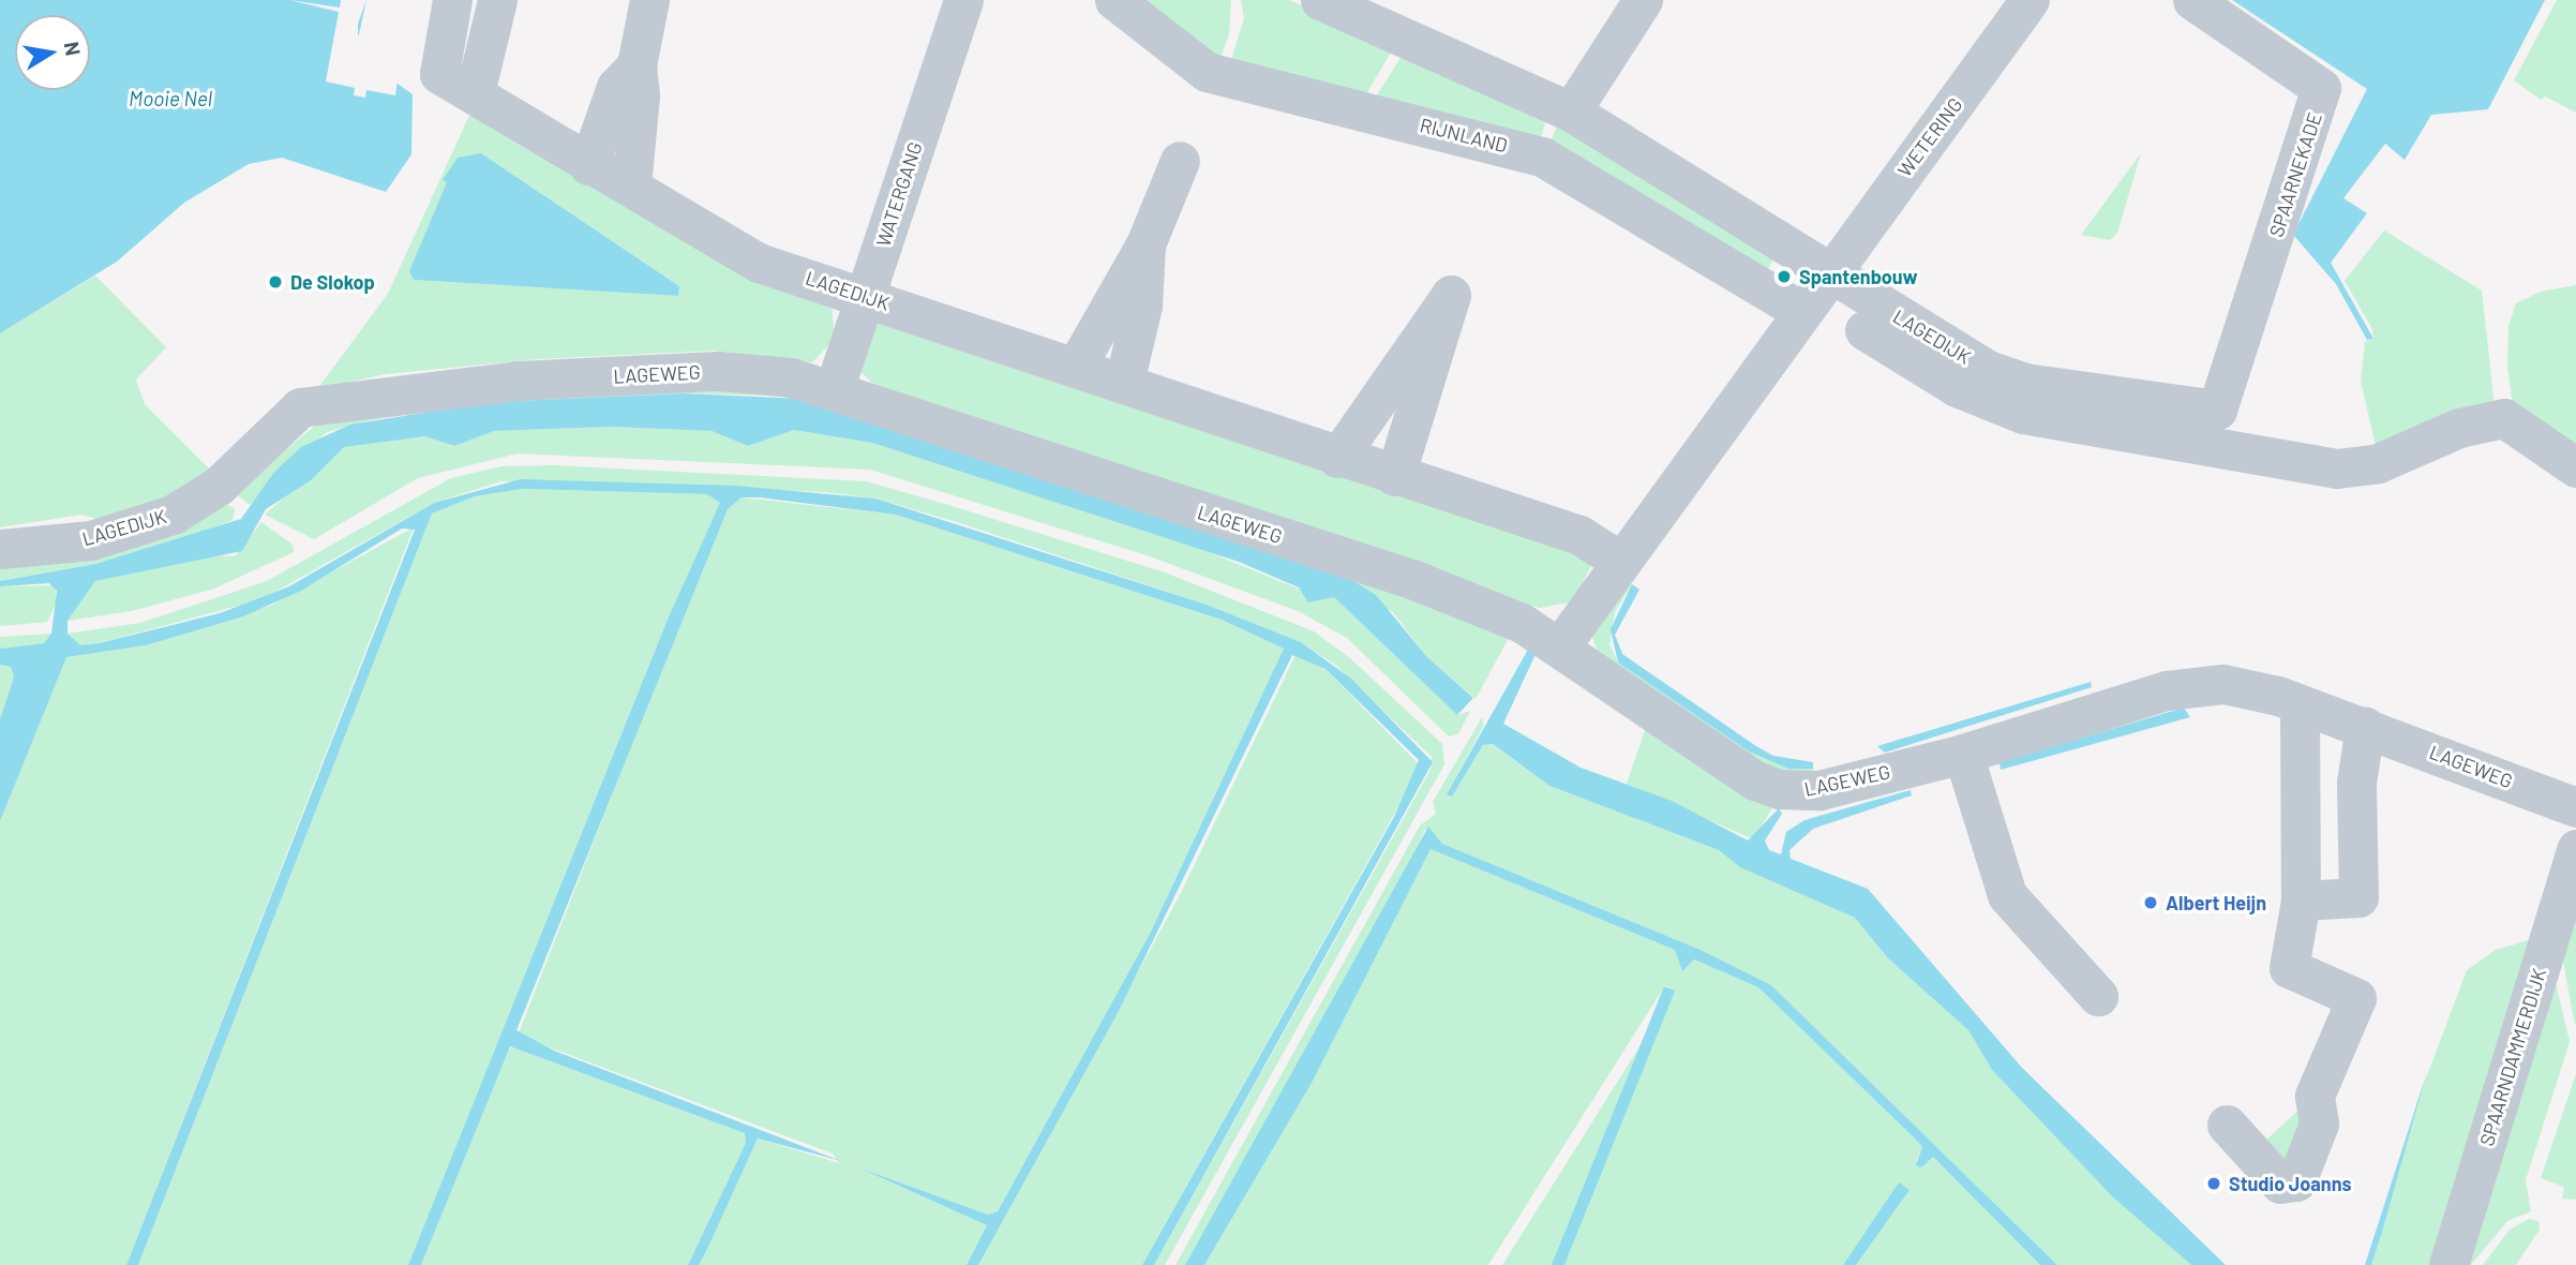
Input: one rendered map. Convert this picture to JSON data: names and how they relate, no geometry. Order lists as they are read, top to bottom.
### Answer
{
  "streets": {
    "street": [
      "RIJNLAND",
      "WETERING",
      "SPAARNEKADE",
      "WATERGANG",
      "LAGEDIJK",
      "LAGEWEG",
      "SPAARNDAMMERDIJK"
    ]
  },
  "crossings": [
    ["WETERING", "LAGEDIJK"],
    ["SPAARNEKADE", "LAGEDIJK"],
    ["WATERGANG", "LAGEDIJK"],
    ["WATERGANG", "LAGEWEG"],
    ["LAGEDIJK", "LAGEWEG"]
  ],
  "water": ["Mooie Nel"],
  "places": [
    "Spantenbouw",
    "De Slokop",
    "Albert Heijn",
    "Studio Joanns"
  ],
  "north": "right"
}
